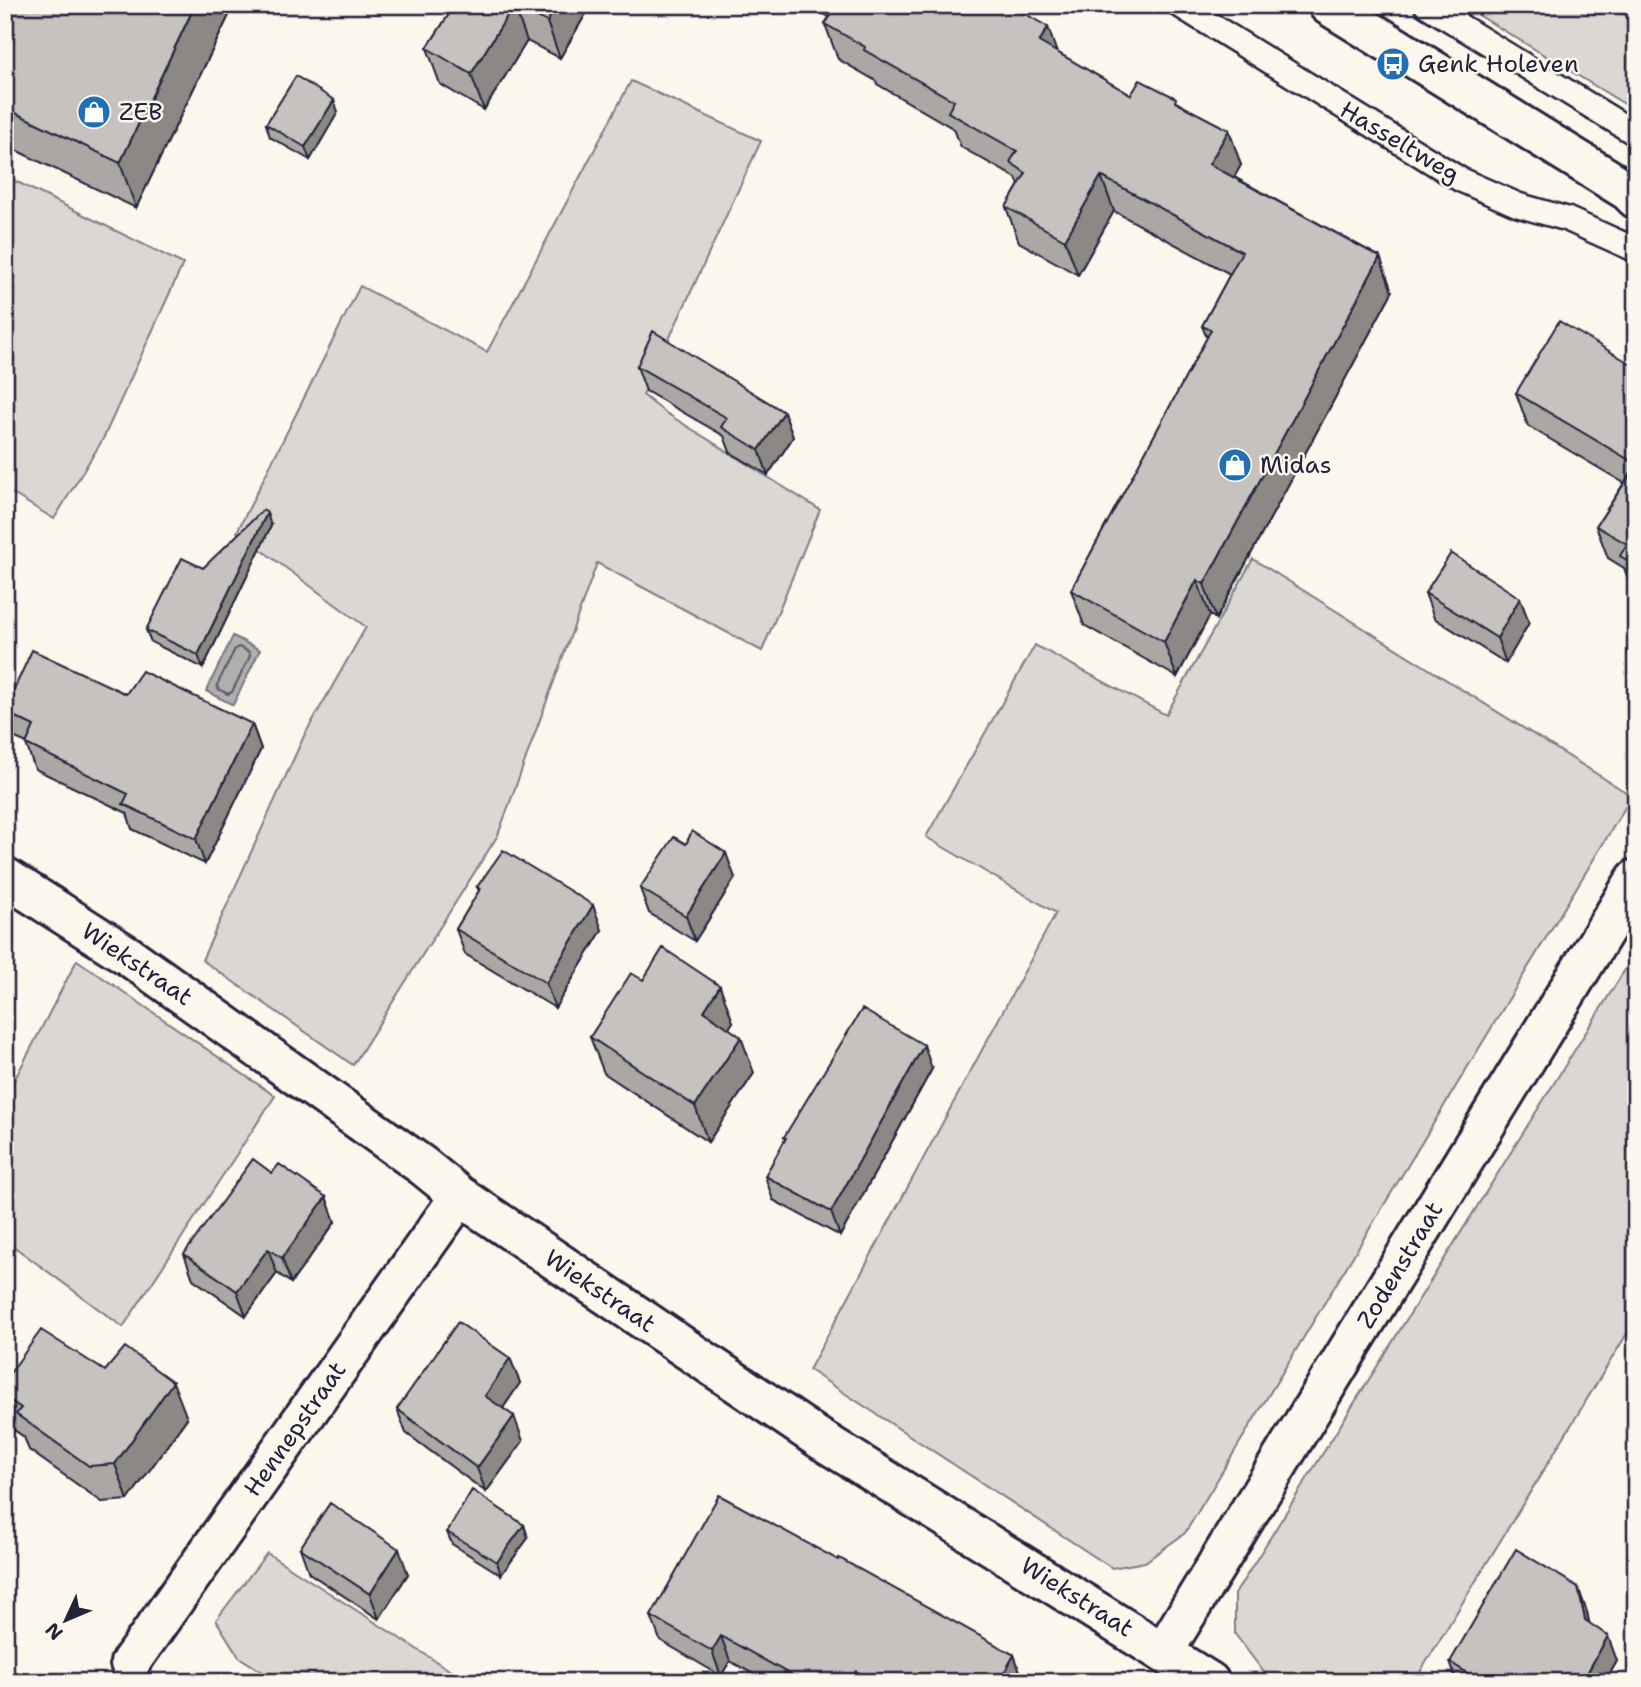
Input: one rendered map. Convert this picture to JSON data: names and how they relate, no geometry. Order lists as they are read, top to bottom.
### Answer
{
  "streets": {
    "street": ["Wiekstraat", "Zodenstraat", "Hennepstraat"],
    "lane": ["Hasseltweg"]
  },
  "crossings": [
    ["Wiekstraat", "Zodenstraat"],
    ["Wiekstraat", "Hennepstraat"]
  ],
  "places": {
    "bus stop": ["Genk Holeven"],
    "shop": ["ZEB", "Midas"]
  },
  "north": "bottom left"
}
